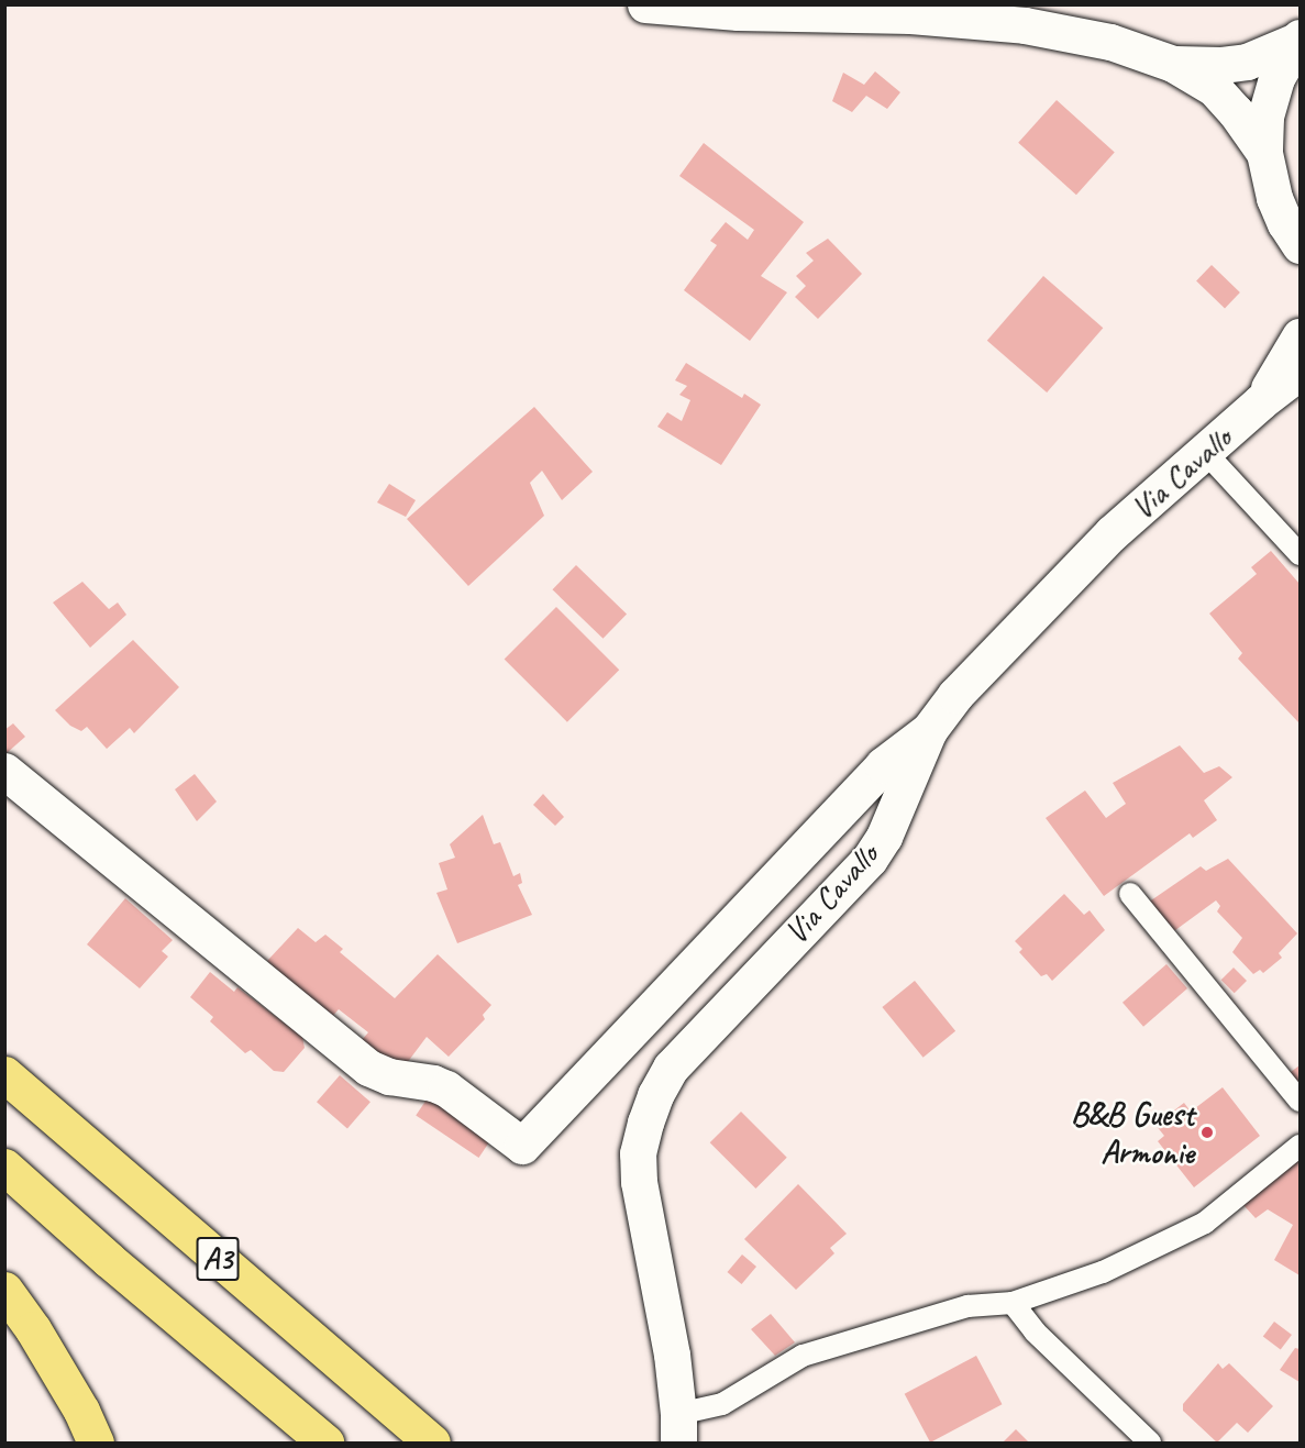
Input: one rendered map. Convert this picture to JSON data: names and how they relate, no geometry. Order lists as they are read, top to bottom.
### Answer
{
  "streets": {
    "highway": ["A3"],
    "street": ["Via Cavallo"]
  },
  "places": ["B&B Guest Armonie"]
}
